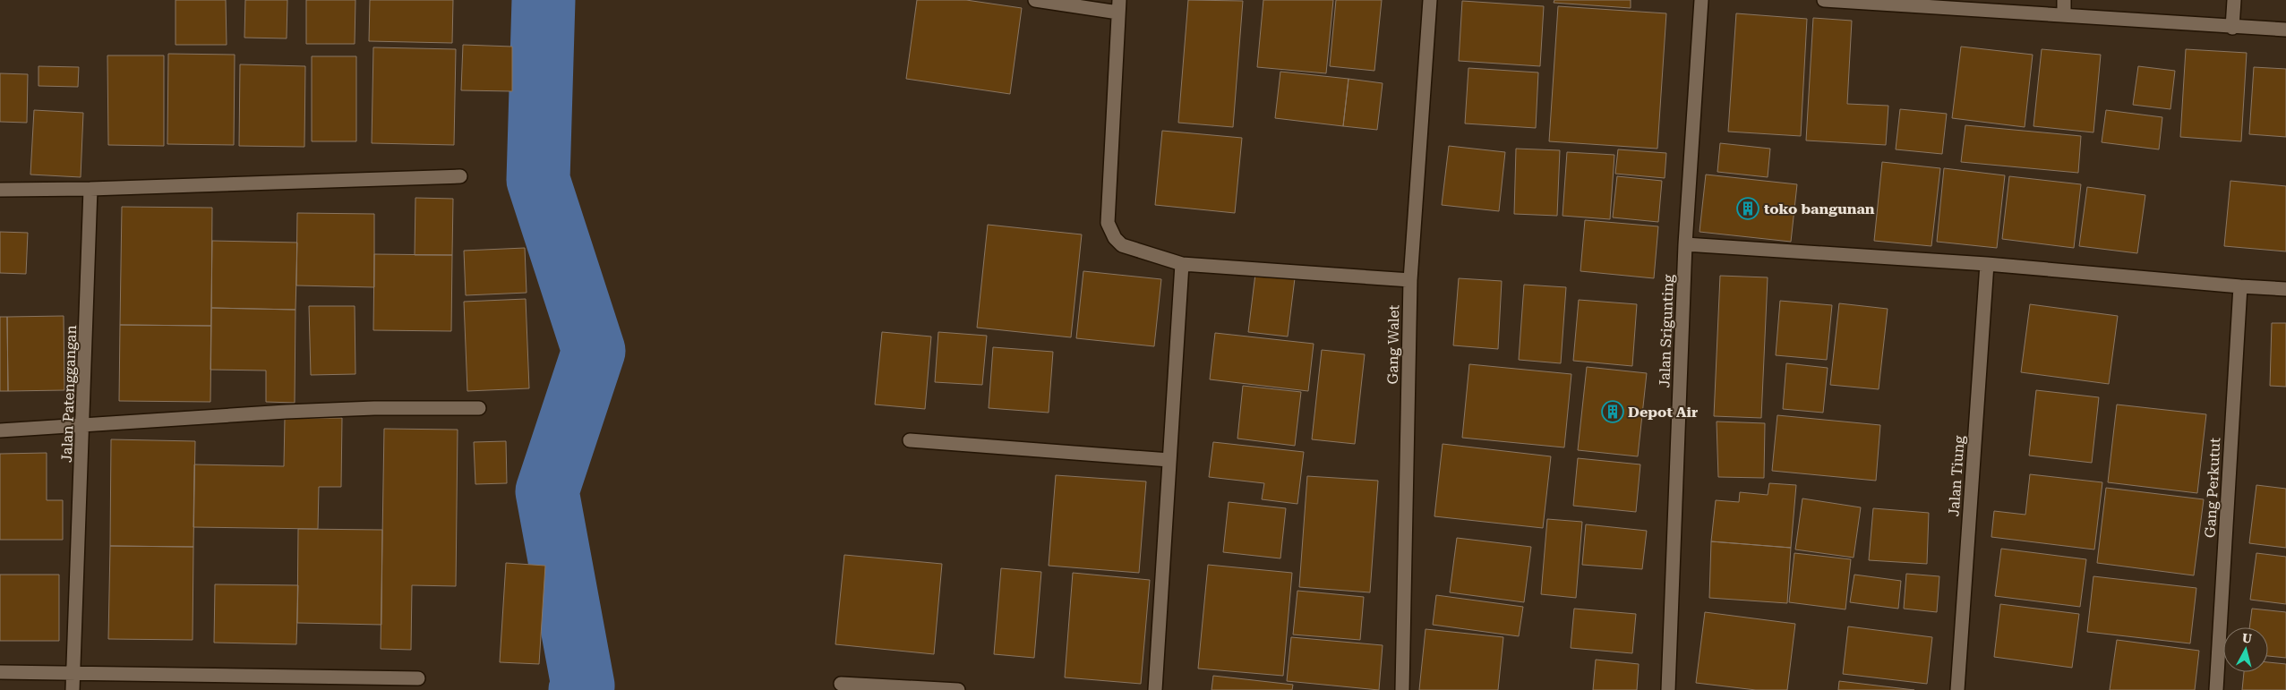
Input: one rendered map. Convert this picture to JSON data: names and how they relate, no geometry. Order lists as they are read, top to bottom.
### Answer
{
  "streets": {
    "street": [
      "Jalan Srigunting",
      "Gang Walet",
      "Jalan Patenggangan",
      "Jalan Tiung",
      "Gang Perkutut"
    ]
  },
  "places": {
    "building": ["toko bangunan", "Depot Air"]
  },
  "north": "top"
}
